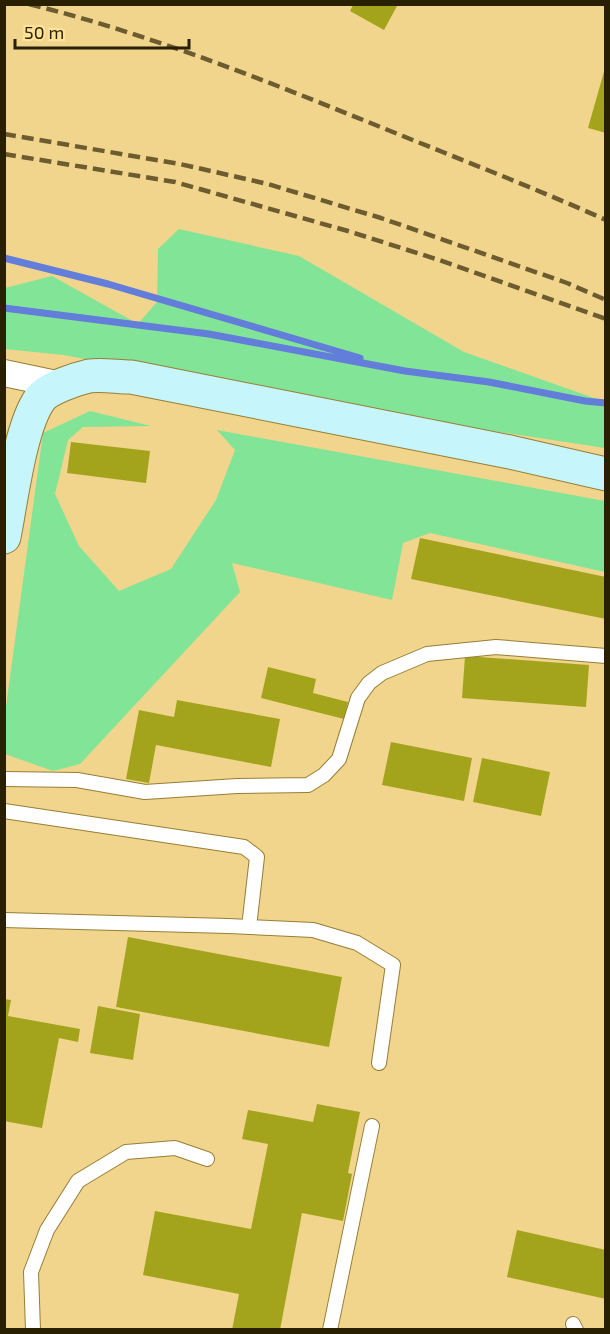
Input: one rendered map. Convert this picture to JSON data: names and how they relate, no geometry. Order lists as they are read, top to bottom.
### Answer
{
  "scale_bar": "50 m"
}
